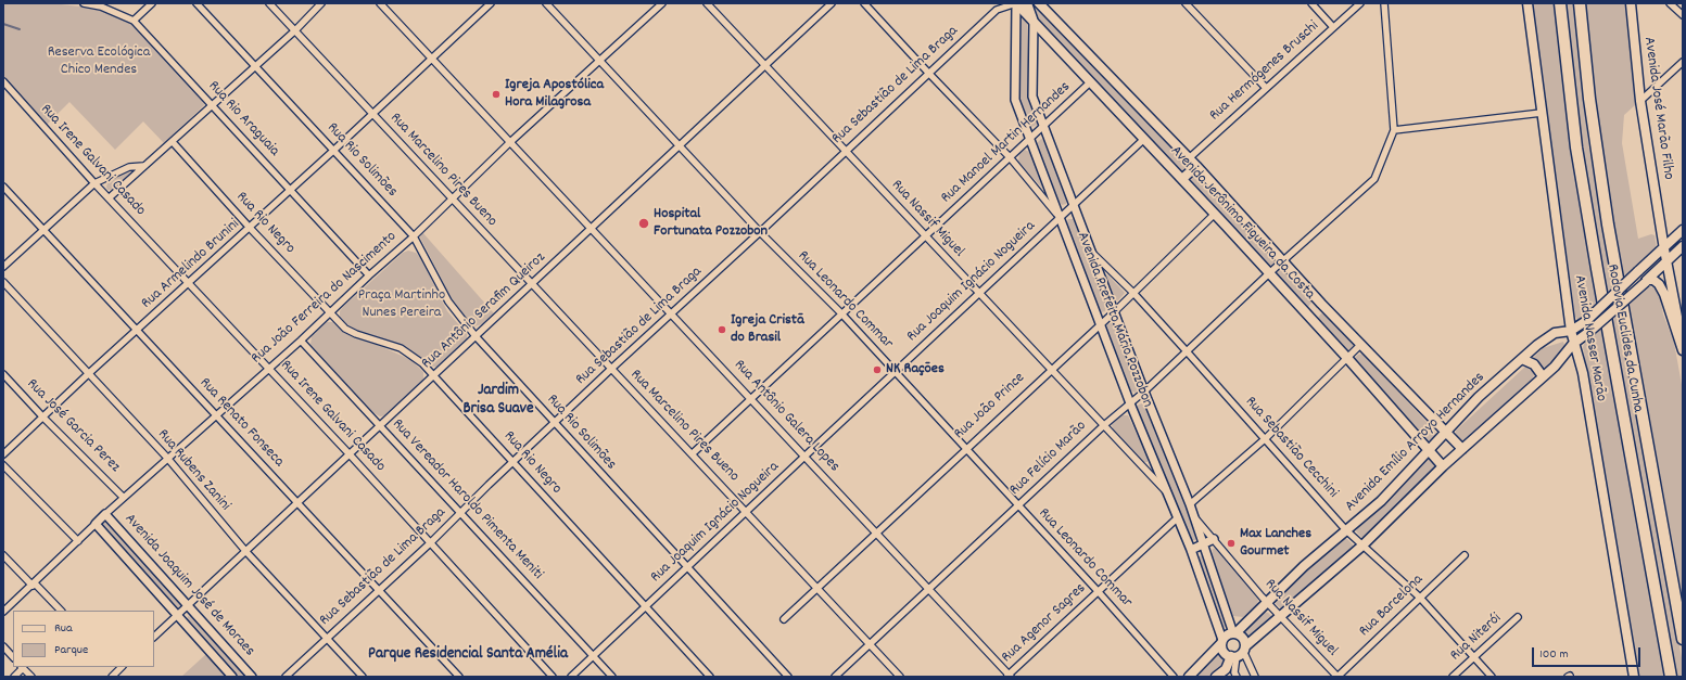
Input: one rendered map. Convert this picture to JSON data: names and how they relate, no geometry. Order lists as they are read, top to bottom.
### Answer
{
  "streets": {
    "highway": ["Rodovia Euclides da Cunha"],
    "main road": [
      "Avenida José Marão Filho",
      "Avenida Jerônimo Figueira da Costa",
      "Avenida Prefeito Mário Pozzobon",
      "Avenida Nasser Marão",
      "Avenida Emílio Arroyo Hernandes"
    ],
    "street": [
      "Rua Hermógenes Bruschi",
      "Rua Sebastião de Lima Braga",
      "Rua Rio Araguaia",
      "Rua Manoel Martin Hernandes",
      "Rua Irene Galvani Casado",
      "Rua Rio Solimões",
      "Rua Marcelino Pires Bueno",
      "Rua Nassif Miguel",
      "Rua Rio Negro",
      "Rua Armelindo Brunini",
      "Rua Joaquim Ignácio Nogueira",
      "Rua João Ferreira do Nascimento",
      "Rua Leonardo Commar",
      "Rua Antônio Serafim Queiroz",
      "Rua João Prince",
      "Rua Antônio Galera Lopes",
      "Rua Renato Fonseca",
      "Rua José Garcia Perez",
      "Rua Sebastião Cecchini",
      "Rua Felício Marão",
      "Rua Rubens Zanini",
      "Rua Vereador Haroldo Pimenta Meniti",
      "Avenida Joaquim José de Moraes",
      "Rua Barcelona",
      "Rua Agenor Sagres",
      "Rua Niterói"
    ]
  },
  "crossings": [
    ["Rua Hermógenes Bruschi", "Avenida Jerônimo Figueira da Costa"],
    ["Rua Sebastião de Lima Braga", "Rua Irene Galvani Casado"],
    ["Rua Sebastião de Lima Braga", "Rua Rio Solimões"],
    ["Rua Sebastião de Lima Braga", "Rua Marcelino Pires Bueno"],
    ["Rua Sebastião de Lima Braga", "Rua Nassif Miguel"],
    ["Rua Sebastião de Lima Braga", "Rua Rio Negro"],
    ["Rua Sebastião de Lima Braga", "Avenida Jerônimo Figueira da Costa"],
    ["Rua Sebastião de Lima Braga", "Rua Leonardo Commar"],
    ["Rua Sebastião de Lima Braga", "Avenida Prefeito Mário Pozzobon"],
    ["Rua Sebastião de Lima Braga", "Rua Antônio Galera Lopes"],
    ["Rua Sebastião de Lima Braga", "Rua Renato Fonseca"],
    ["Rua Sebastião de Lima Braga", "Rua Rubens Zanini"],
    ["Rua Sebastião de Lima Braga", "Rua Vereador Haroldo Pimenta Meniti"],
    ["Avenida José Marão Filho", "Avenida Emílio Arroyo Hernandes"],
    ["Rua Rio Araguaia", "Rua Armelindo Brunini"],
    ["Rua Rio Araguaia", "Rua João Ferreira do Nascimento"],
    ["Rua Manoel Martin Hernandes", "Rua Marcelino Pires Bueno"],
    ["Rua Manoel Martin Hernandes", "Rua Nassif Miguel"],
    ["Rua Manoel Martin Hernandes", "Avenida Jerônimo Figueira da Costa"],
    ["Rua Manoel Martin Hernandes", "Rua Leonardo Commar"],
    ["Rua Manoel Martin Hernandes", "Avenida Prefeito Mário Pozzobon"],
    ["Rua Manoel Martin Hernandes", "Rua Antônio Galera Lopes"],
    ["Rua Irene Galvani Casado", "Rua Armelindo Brunini"],
    ["Rua Irene Galvani Casado", "Rua João Ferreira do Nascimento"],
    ["Rua Irene Galvani Casado", "Rua Antônio Serafim Queiroz"],
    ["Rua Rio Solimões", "Rua Armelindo Brunini"],
    ["Rua Rio Solimões", "Rua Joaquim Ignácio Nogueira"],
    ["Rua Rio Solimões", "Rua João Ferreira do Nascimento"],
    ["Rua Rio Solimões", "Rua Antônio Serafim Queiroz"],
    ["Rua Marcelino Pires Bueno", "Rua Armelindo Brunini"],
    ["Rua Marcelino Pires Bueno", "Rua Joaquim Ignácio Nogueira"],
    ["Rua Marcelino Pires Bueno", "Rua João Ferreira do Nascimento"],
    ["Rua Marcelino Pires Bueno", "Rua Antônio Serafim Queiroz"],
    ["Rua Marcelino Pires Bueno", "Rua João Prince"],
    ["Rua Marcelino Pires Bueno", "Rua Felício Marão"],
    ["Rua Nassif Miguel", "Rua Joaquim Ignácio Nogueira"],
    ["Rua Nassif Miguel", "Rua Antônio Serafim Queiroz"],
    ["Rua Nassif Miguel", "Avenida Prefeito Mário Pozzobon"],
    ["Rua Nassif Miguel", "Rua João Prince"],
    ["Rua Nassif Miguel", "Avenida Emílio Arroyo Hernandes"],
    ["Rua Nassif Miguel", "Rua Felício Marão"],
    ["Rua Nassif Miguel", "Rua Barcelona"],
    ["Rua Rio Negro", "Rua Armelindo Brunini"],
    ["Rua Rio Negro", "Rua Joaquim Ignácio Nogueira"],
    ["Rua Rio Negro", "Rua João Ferreira do Nascimento"],
    ["Rua Rio Negro", "Rua Antônio Serafim Queiroz"],
    ["Avenida Jerônimo Figueira da Costa", "Rua Joaquim Ignácio Nogueira"],
    ["Avenida Jerônimo Figueira da Costa", "Avenida Prefeito Mário Pozzobon"],
    ["Avenida Jerônimo Figueira da Costa", "Rua João Prince"],
    ["Avenida Jerônimo Figueira da Costa", "Avenida Emílio Arroyo Hernandes"],
    ["Avenida Jerônimo Figueira da Costa", "Rua Felício Marão"],
    ["Rua Armelindo Brunini", "Rua Antônio Galera Lopes"],
    ["Rua Armelindo Brunini", "Rua Renato Fonseca"],
    ["Rua Armelindo Brunini", "Rua José Garcia Perez"],
    ["Rua Armelindo Brunini", "Rua Rubens Zanini"],
    ["Rua Joaquim Ignácio Nogueira", "Rua Leonardo Commar"],
    ["Rua Joaquim Ignácio Nogueira", "Avenida Prefeito Mário Pozzobon"],
    ["Rua Joaquim Ignácio Nogueira", "Rua Antônio Galera Lopes"],
    ["Rua Joaquim Ignácio Nogueira", "Rua Vereador Haroldo Pimenta Meniti"],
    ["Rua João Ferreira do Nascimento", "Rua Leonardo Commar"],
    ["Rua João Ferreira do Nascimento", "Rua Antônio Galera Lopes"],
    ["Rua João Ferreira do Nascimento", "Rua Renato Fonseca"],
    ["Rua João Ferreira do Nascimento", "Rua José Garcia Perez"],
    ["Rua João Ferreira do Nascimento", "Rua Rubens Zanini"],
    ["Rua João Ferreira do Nascimento", "Rua Vereador Haroldo Pimenta Meniti"],
    ["Rua João Ferreira do Nascimento", "Avenida Joaquim José de Moraes"],
    ["Rua Leonardo Commar", "Rua Antônio Serafim Queiroz"],
    ["Rua Leonardo Commar", "Rua João Prince"],
    ["Rua Leonardo Commar", "Rua Felício Marão"],
    ["Rua Leonardo Commar", "Rua Agenor Sagres"],
    ["Rua Antônio Serafim Queiroz", "Rua Antônio Galera Lopes"],
    ["Rua Antônio Serafim Queiroz", "Rua Renato Fonseca"],
    ["Rua Antônio Serafim Queiroz", "Rua Rubens Zanini"],
    ["Rua Antônio Serafim Queiroz", "Rua Vereador Haroldo Pimenta Meniti"],
    ["Rua Antônio Serafim Queiroz", "Avenida Joaquim José de Moraes"],
    ["Avenida Prefeito Mário Pozzobon", "Rua João Prince"],
    ["Avenida Prefeito Mário Pozzobon", "Avenida Emílio Arroyo Hernandes"],
    ["Avenida Prefeito Mário Pozzobon", "Rua Sebastião Cecchini"],
    ["Avenida Prefeito Mário Pozzobon", "Rua Felício Marão"],
    ["Avenida Prefeito Mário Pozzobon", "Rua Agenor Sagres"],
    ["Avenida Nasser Marão", "Avenida Emílio Arroyo Hernandes"],
    ["Rua João Prince", "Rua Antônio Galera Lopes"],
    ["Rua João Prince", "Rua Sebastião Cecchini"],
    ["Rua Antônio Galera Lopes", "Rua Felício Marão"],
    ["Rua Antônio Galera Lopes", "Rua Agenor Sagres"],
    ["Avenida Emílio Arroyo Hernandes", "Rua Sebastião Cecchini"],
    ["Rua Sebastião Cecchini", "Rua Felício Marão"],
    ["Rua Sebastião Cecchini", "Rua Barcelona"],
    ["Rua Sebastião Cecchini", "Rua Niterói"]
  ],
  "districts": ["Jardim Brisa Suave", "Parque Residencial Santa Amélia"],
  "parks": ["Reserva Ecológica Chico Mendes", "Praça Martinho Nunes Pereira"],
  "places": [
    "Igreja Apostólica Hora Milagrosa",
    "Hospital Fortunata Pozzobon",
    "Igreja Cristã do Brasil",
    "NK Rações",
    "Max Lanches Gourmet"
  ],
  "legend": ["Rua", "Parque"],
  "scale_bar": "100 m"
}
